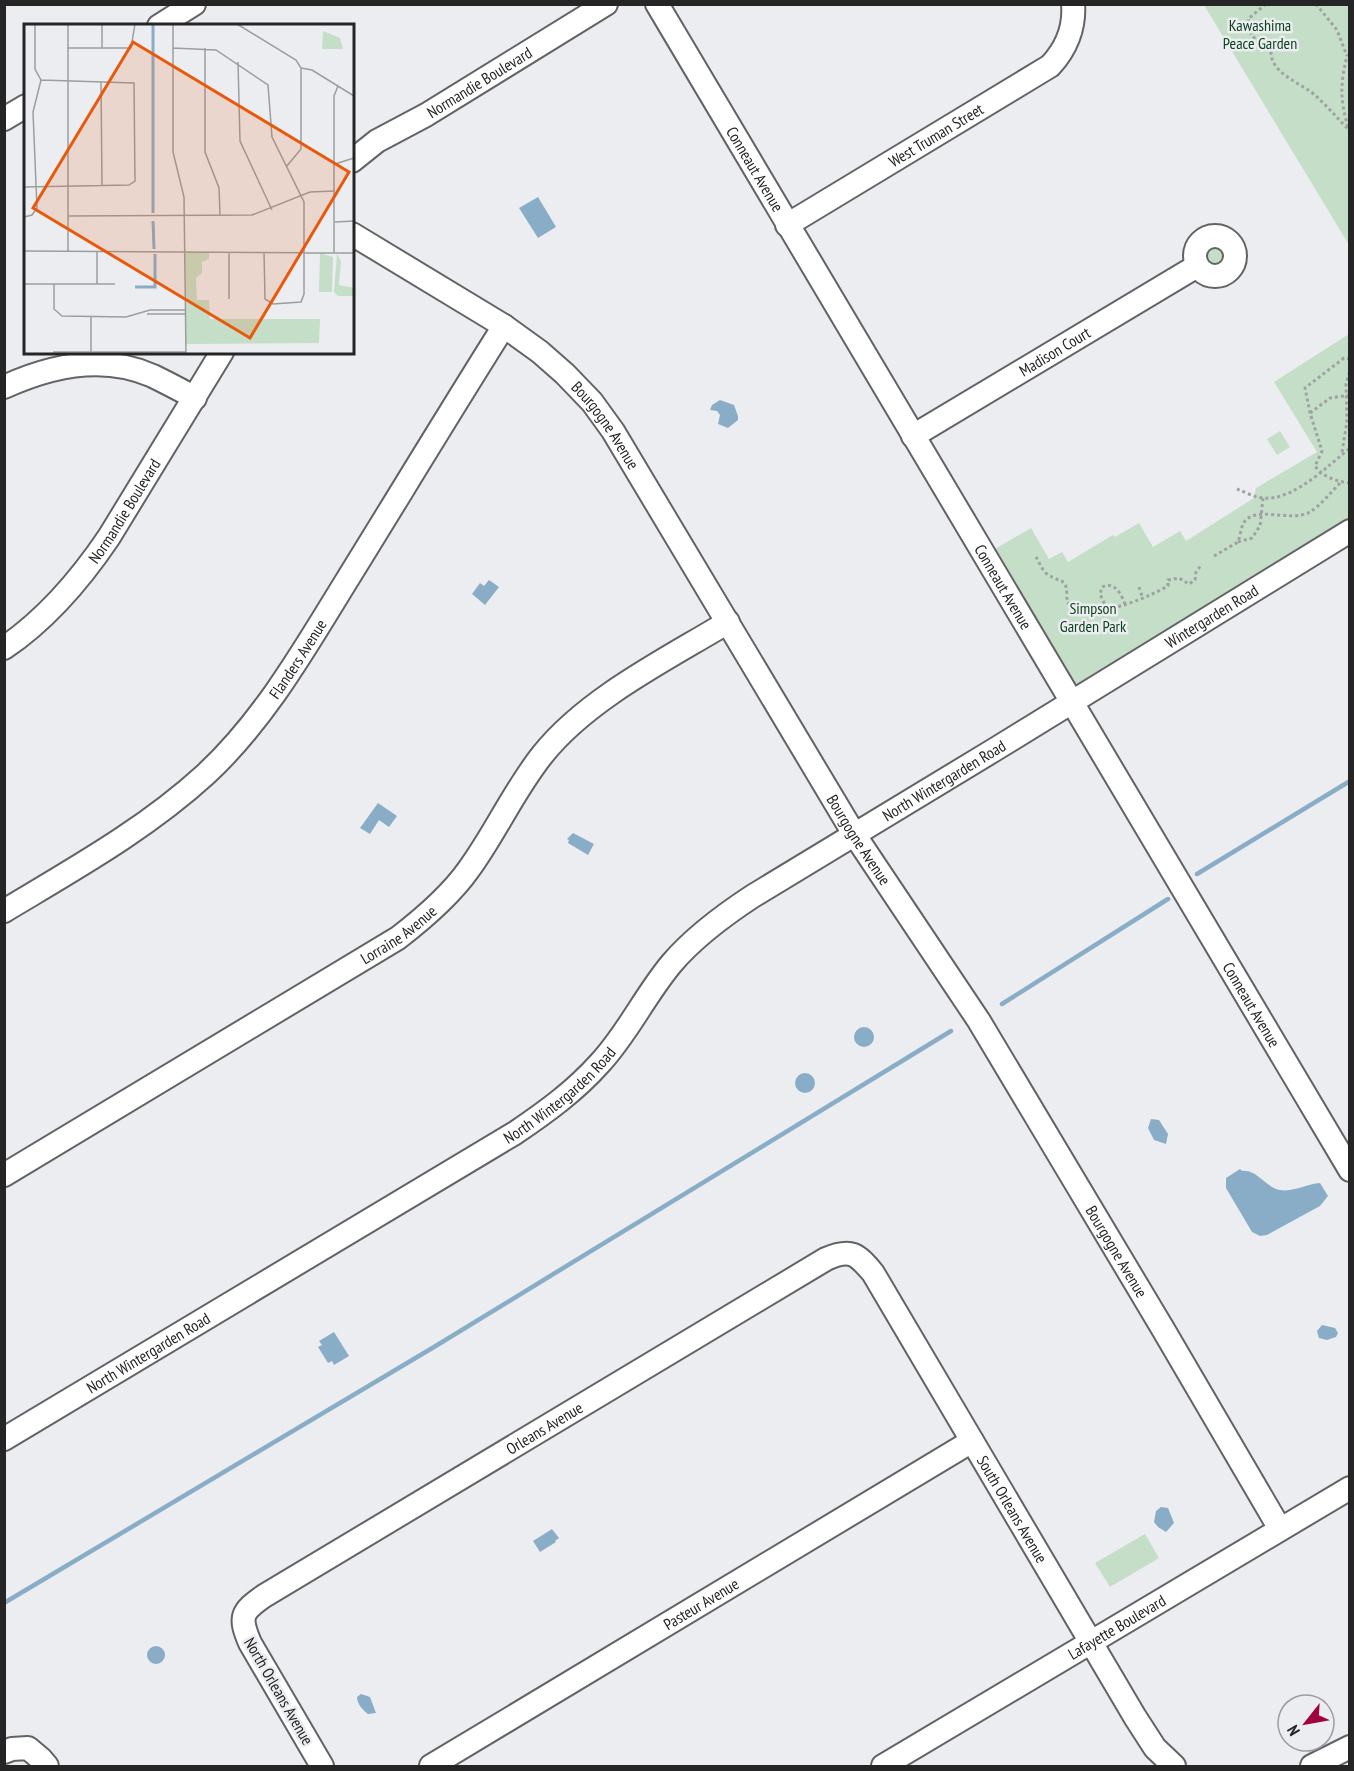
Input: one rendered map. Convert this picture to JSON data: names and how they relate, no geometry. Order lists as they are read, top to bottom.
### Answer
{
  "streets": {
    "street": [
      "Normandie Boulevard",
      "West Truman Street",
      "Conneaut Avenue",
      "Madison Court",
      "Bourgogne Avenue",
      "Wintergarden Road",
      "Flanders Avenue",
      "North Wintergarden Road",
      "Lorraine Avenue",
      "Orleans Avenue",
      "South Orleans Avenue",
      "Pasteur Avenue",
      "Lafayette Boulevard",
      "North Orleans Avenue"
    ]
  },
  "crossings": [
    ["West Truman Street", "Conneaut Avenue"],
    ["Conneaut Avenue", "Madison Court"],
    ["Conneaut Avenue", "Wintergarden Road"],
    ["Conneaut Avenue", "North Wintergarden Road"],
    ["Bourgogne Avenue", "Flanders Avenue"],
    ["Bourgogne Avenue", "North Wintergarden Road"],
    ["Bourgogne Avenue", "Lorraine Avenue"],
    ["Bourgogne Avenue", "Lafayette Boulevard"],
    ["Wintergarden Road", "North Wintergarden Road"],
    ["Orleans Avenue", "South Orleans Avenue"],
    ["Orleans Avenue", "North Orleans Avenue"],
    ["South Orleans Avenue", "Pasteur Avenue"],
    ["South Orleans Avenue", "Lafayette Boulevard"]
  ],
  "parks": ["Kawashima Peace Garden", "Simpson Garden Park"],
  "north": "bottom left"
}
